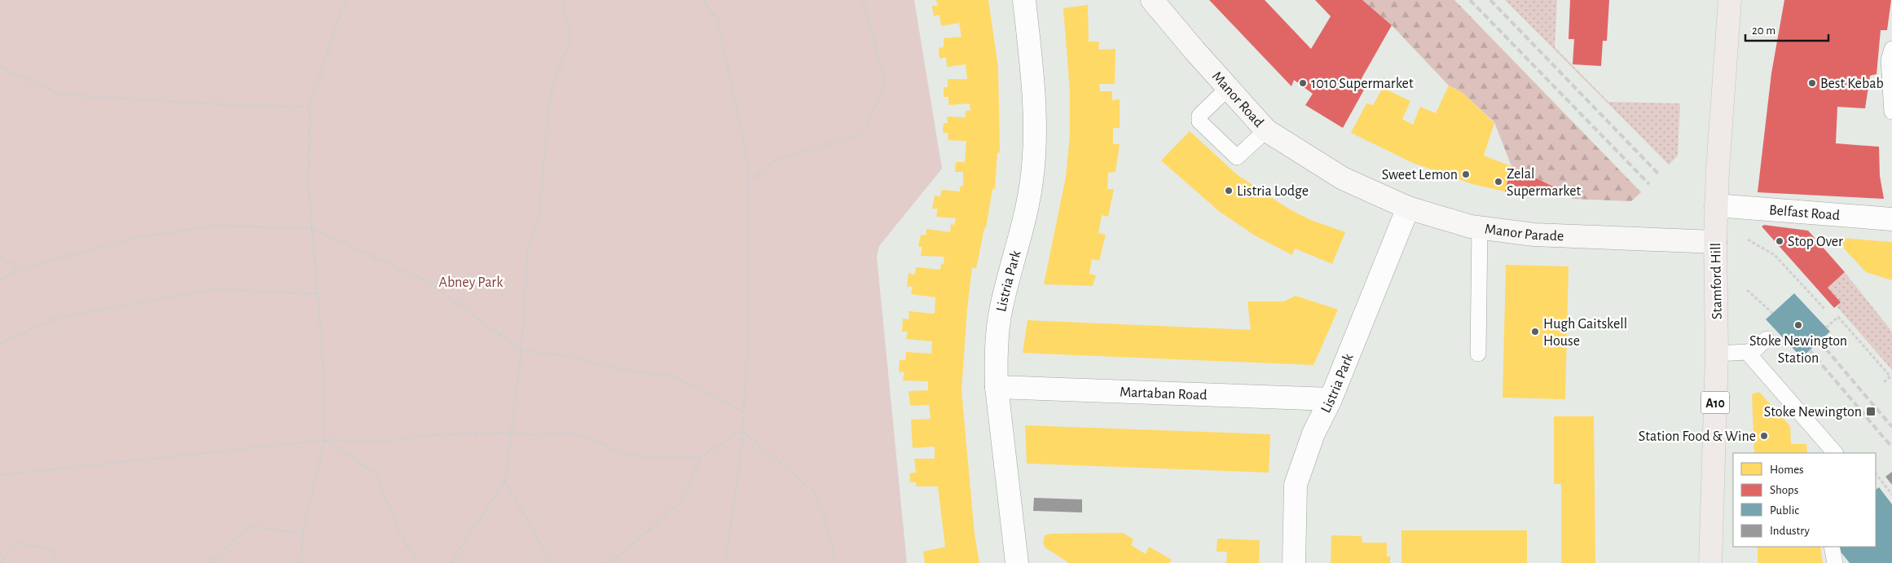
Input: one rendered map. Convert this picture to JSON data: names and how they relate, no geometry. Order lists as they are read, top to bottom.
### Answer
{
  "streets": {
    "highway": ["Stamford Hill", "A10"],
    "main road": ["Manor Road", "Manor Parade"],
    "street": ["Belfast Road", "Listria Park", "Martaban Road"]
  },
  "crossings": [
    ["Manor Road", "Manor Parade"],
    ["Belfast Road", "Stamford Hill"],
    ["Manor Parade", "Listria Park"],
    ["Manor Parade", "Stamford Hill"],
    ["Listria Park", "Martaban Road"]
  ],
  "parks": ["Abney Park"],
  "places": {
    "other": [
      "1010 Supermarket",
      "Best Kebab",
      "Sweet Lemon",
      "Zelal Supermarket",
      "Listria Lodge",
      "Stop Over",
      "Stoke Newington Station",
      "Hugh Gaitskell House",
      "Station Food & Wine"
    ],
    "transit": ["Stoke Newington"]
  },
  "legend": [
    "Homes",
    "Shops",
    "Public",
    "Industry"
  ],
  "scale_bar": "20 m"
}
